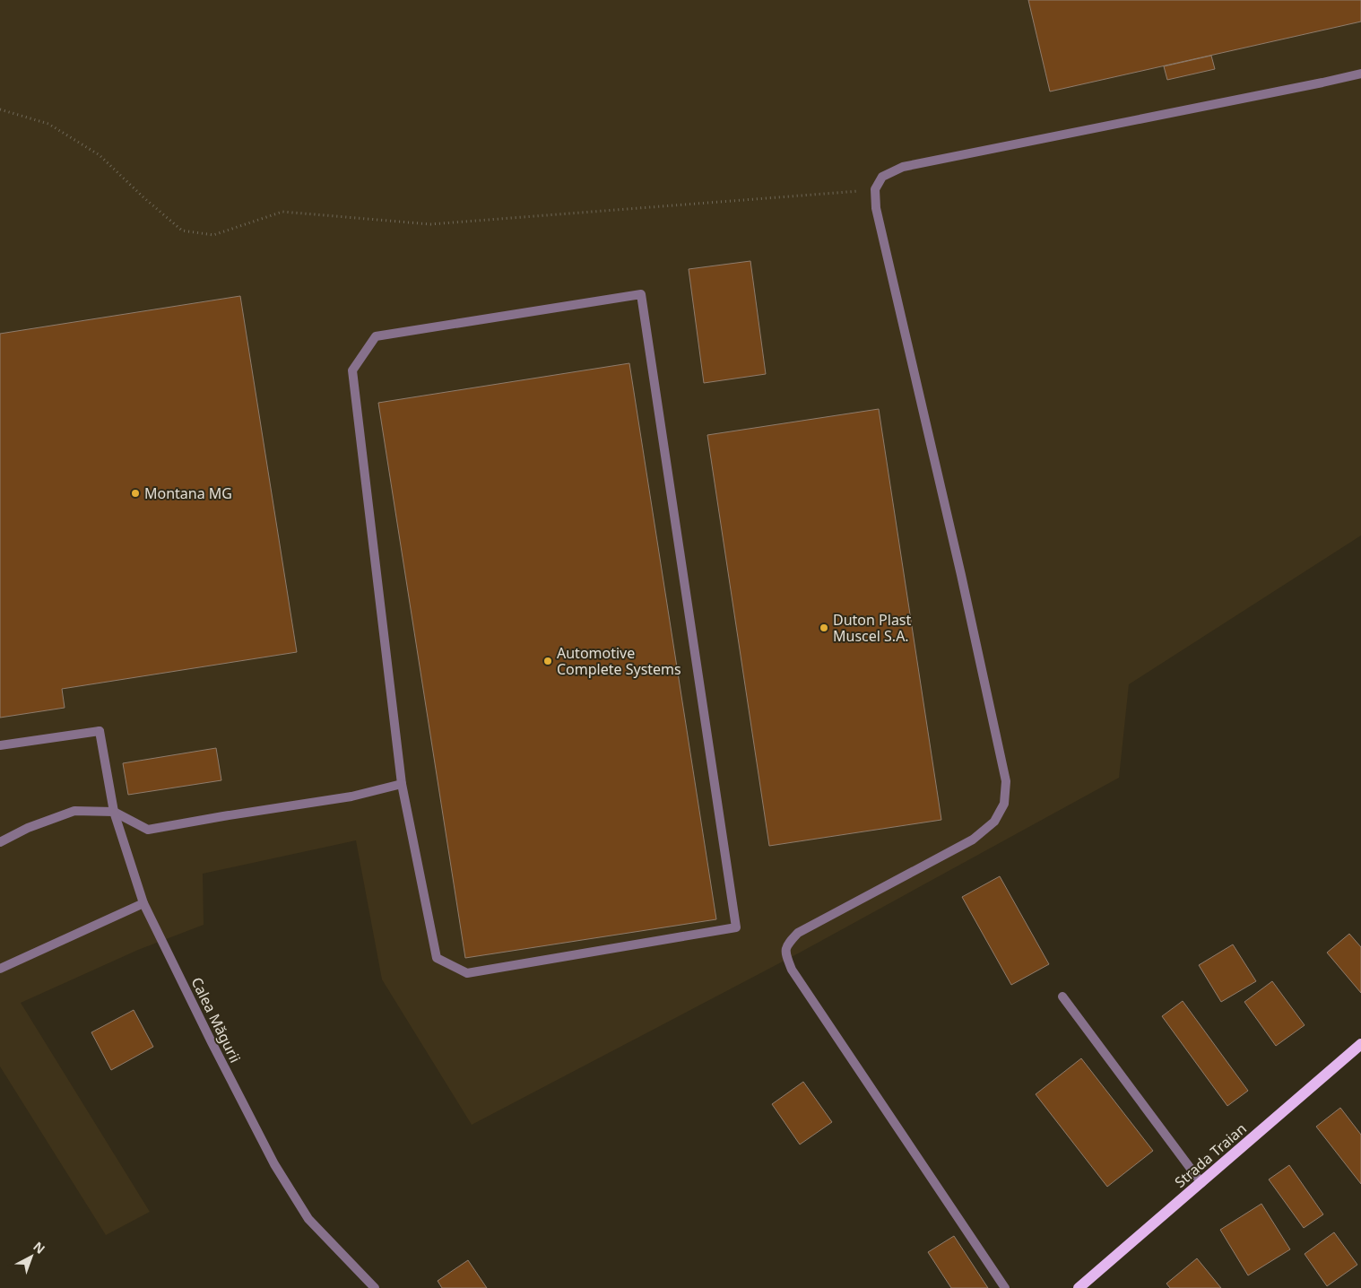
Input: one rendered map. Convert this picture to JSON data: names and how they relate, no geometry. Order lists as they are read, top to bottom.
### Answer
{
  "streets": {
    "main road": ["Strada Traian"],
    "street": ["Calea Măgurii"]
  },
  "places": ["Montana MG", "Duton Plast Muscel S.A.", "Automotive Complete Systems"],
  "north": "top right"
}
